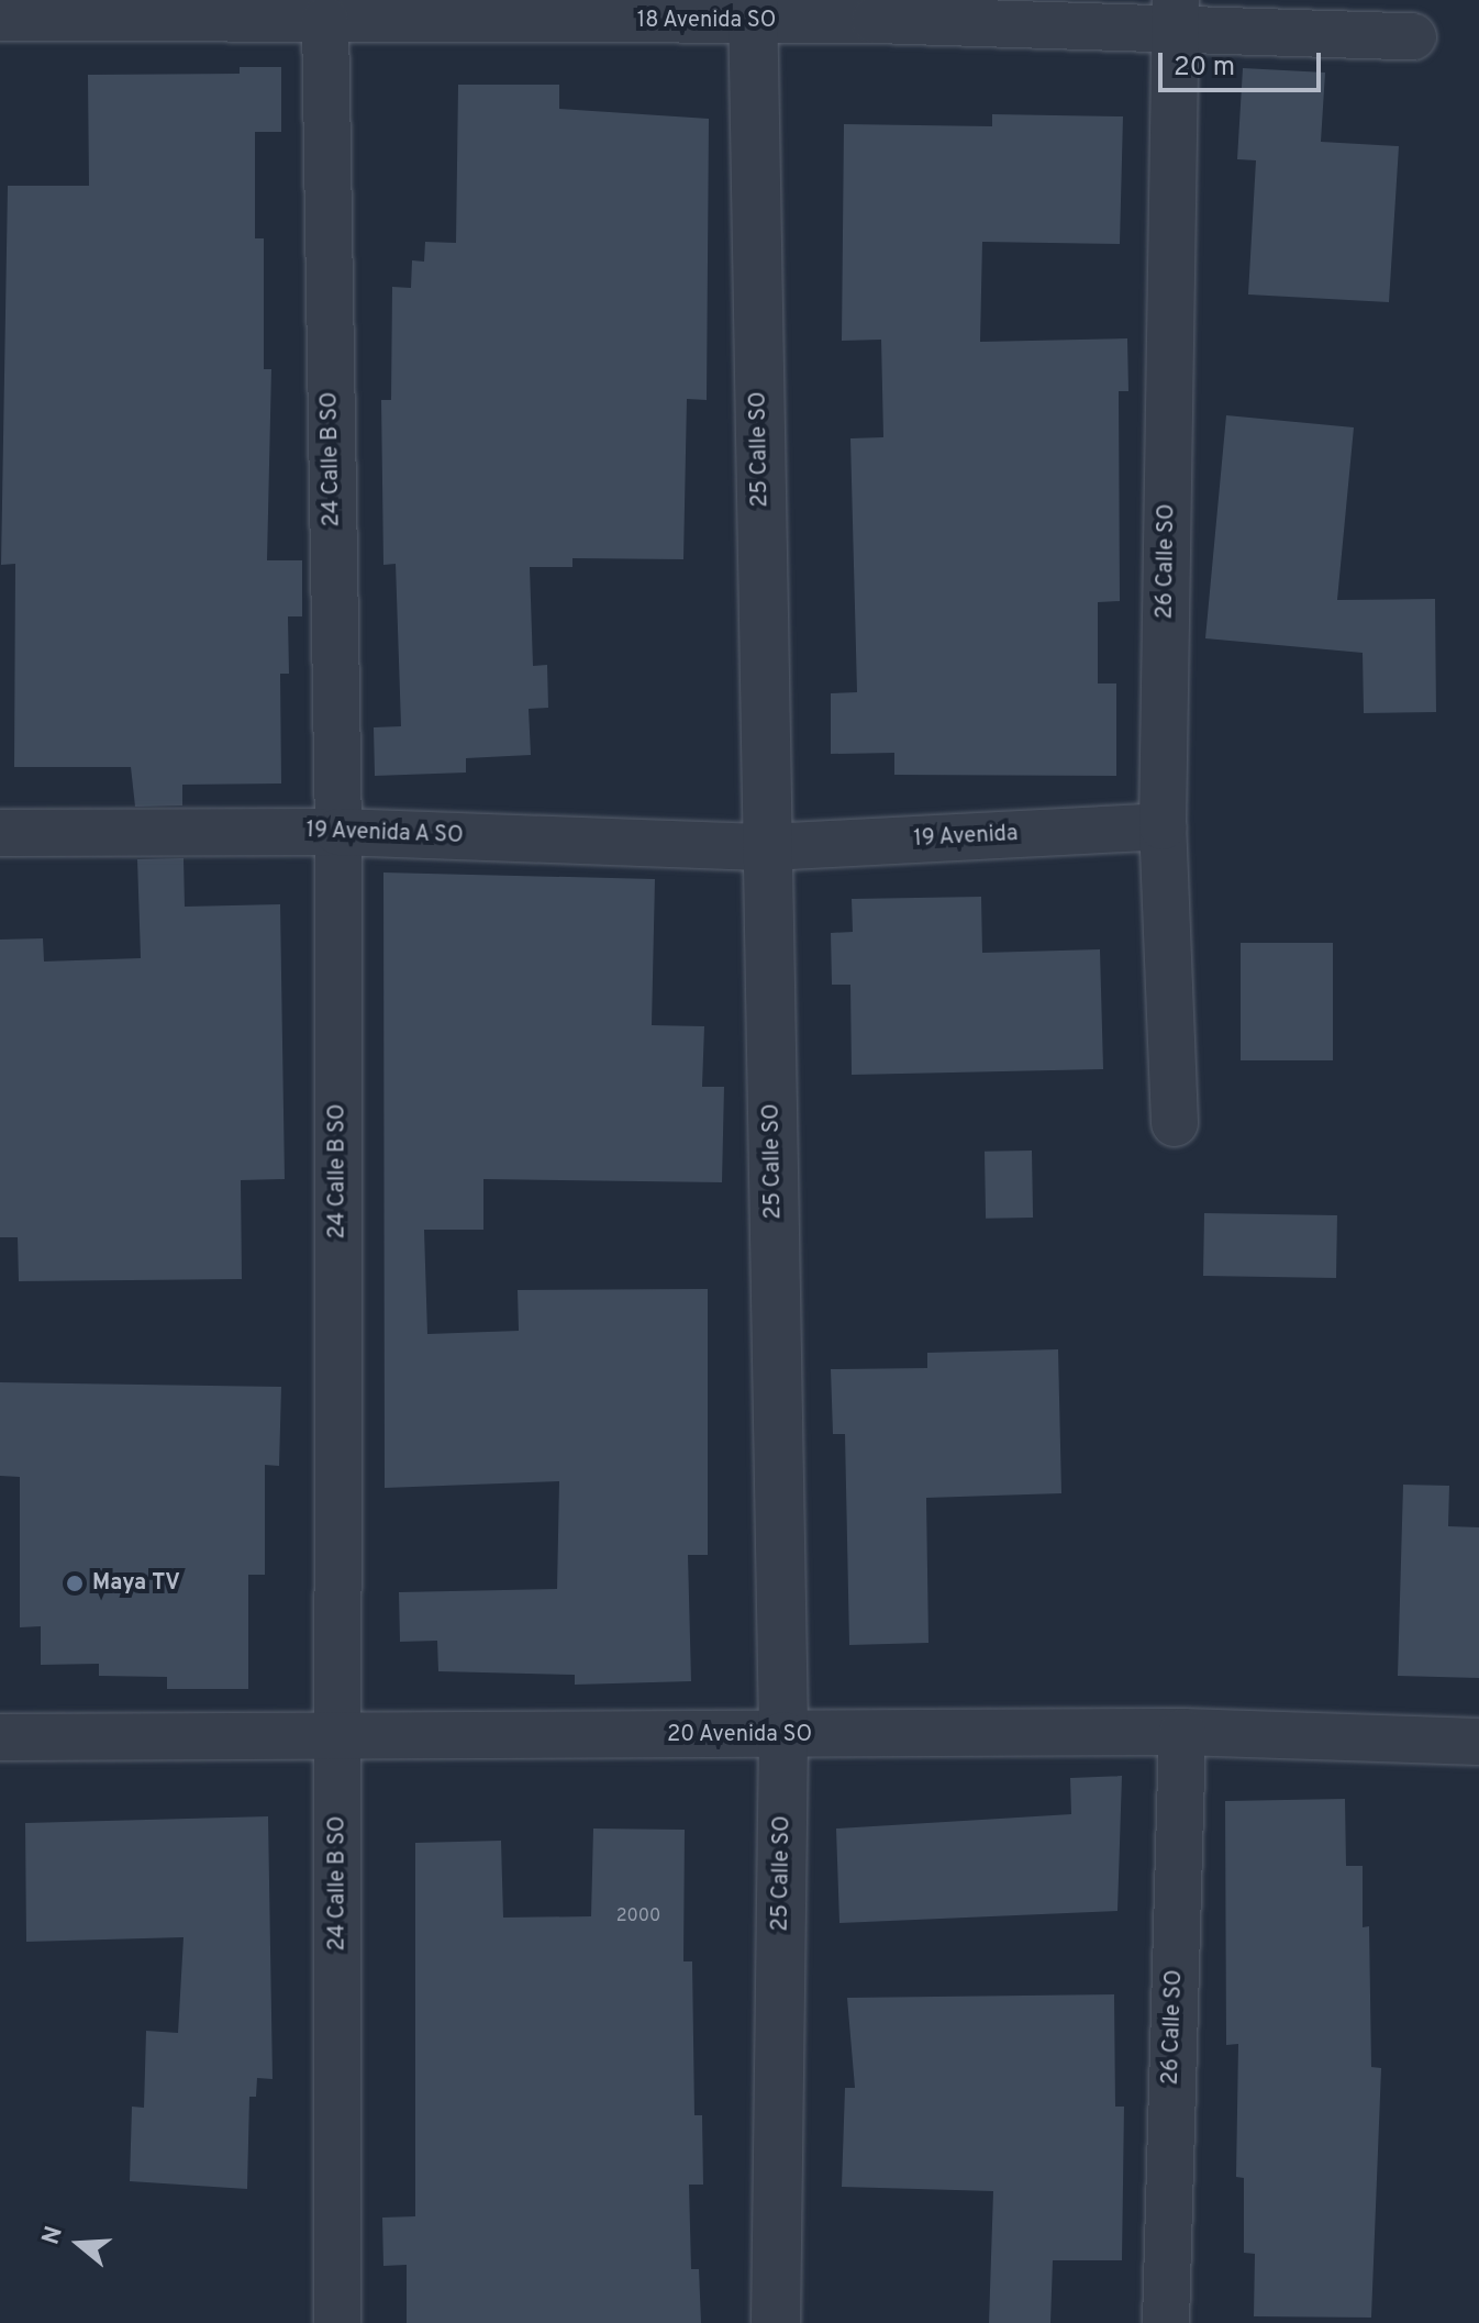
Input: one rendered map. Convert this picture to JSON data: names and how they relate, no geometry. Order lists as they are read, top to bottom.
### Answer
{
  "streets": {
    "street": [
      "18 Avenida SO",
      "25 Calle SO",
      "24 Calle B SO",
      "26 Calle SO",
      "19 Avenida A SO",
      "19 Avenida",
      "20 Avenida SO"
    ]
  },
  "crossings": [
    ["18 Avenida SO", "25 Calle SO"],
    ["18 Avenida SO", "24 Calle B SO"],
    ["18 Avenida SO", "26 Calle SO"],
    ["25 Calle SO", "19 Avenida A SO"],
    ["25 Calle SO", "19 Avenida"],
    ["25 Calle SO", "20 Avenida SO"],
    ["24 Calle B SO", "19 Avenida A SO"],
    ["24 Calle B SO", "20 Avenida SO"],
    ["26 Calle SO", "19 Avenida"],
    ["26 Calle SO", "20 Avenida SO"],
    ["19 Avenida A SO", "19 Avenida"]
  ],
  "places": ["Maya TV"],
  "house_numbers": ["2000"],
  "scale_bar": "20 m",
  "north": "left"
}
